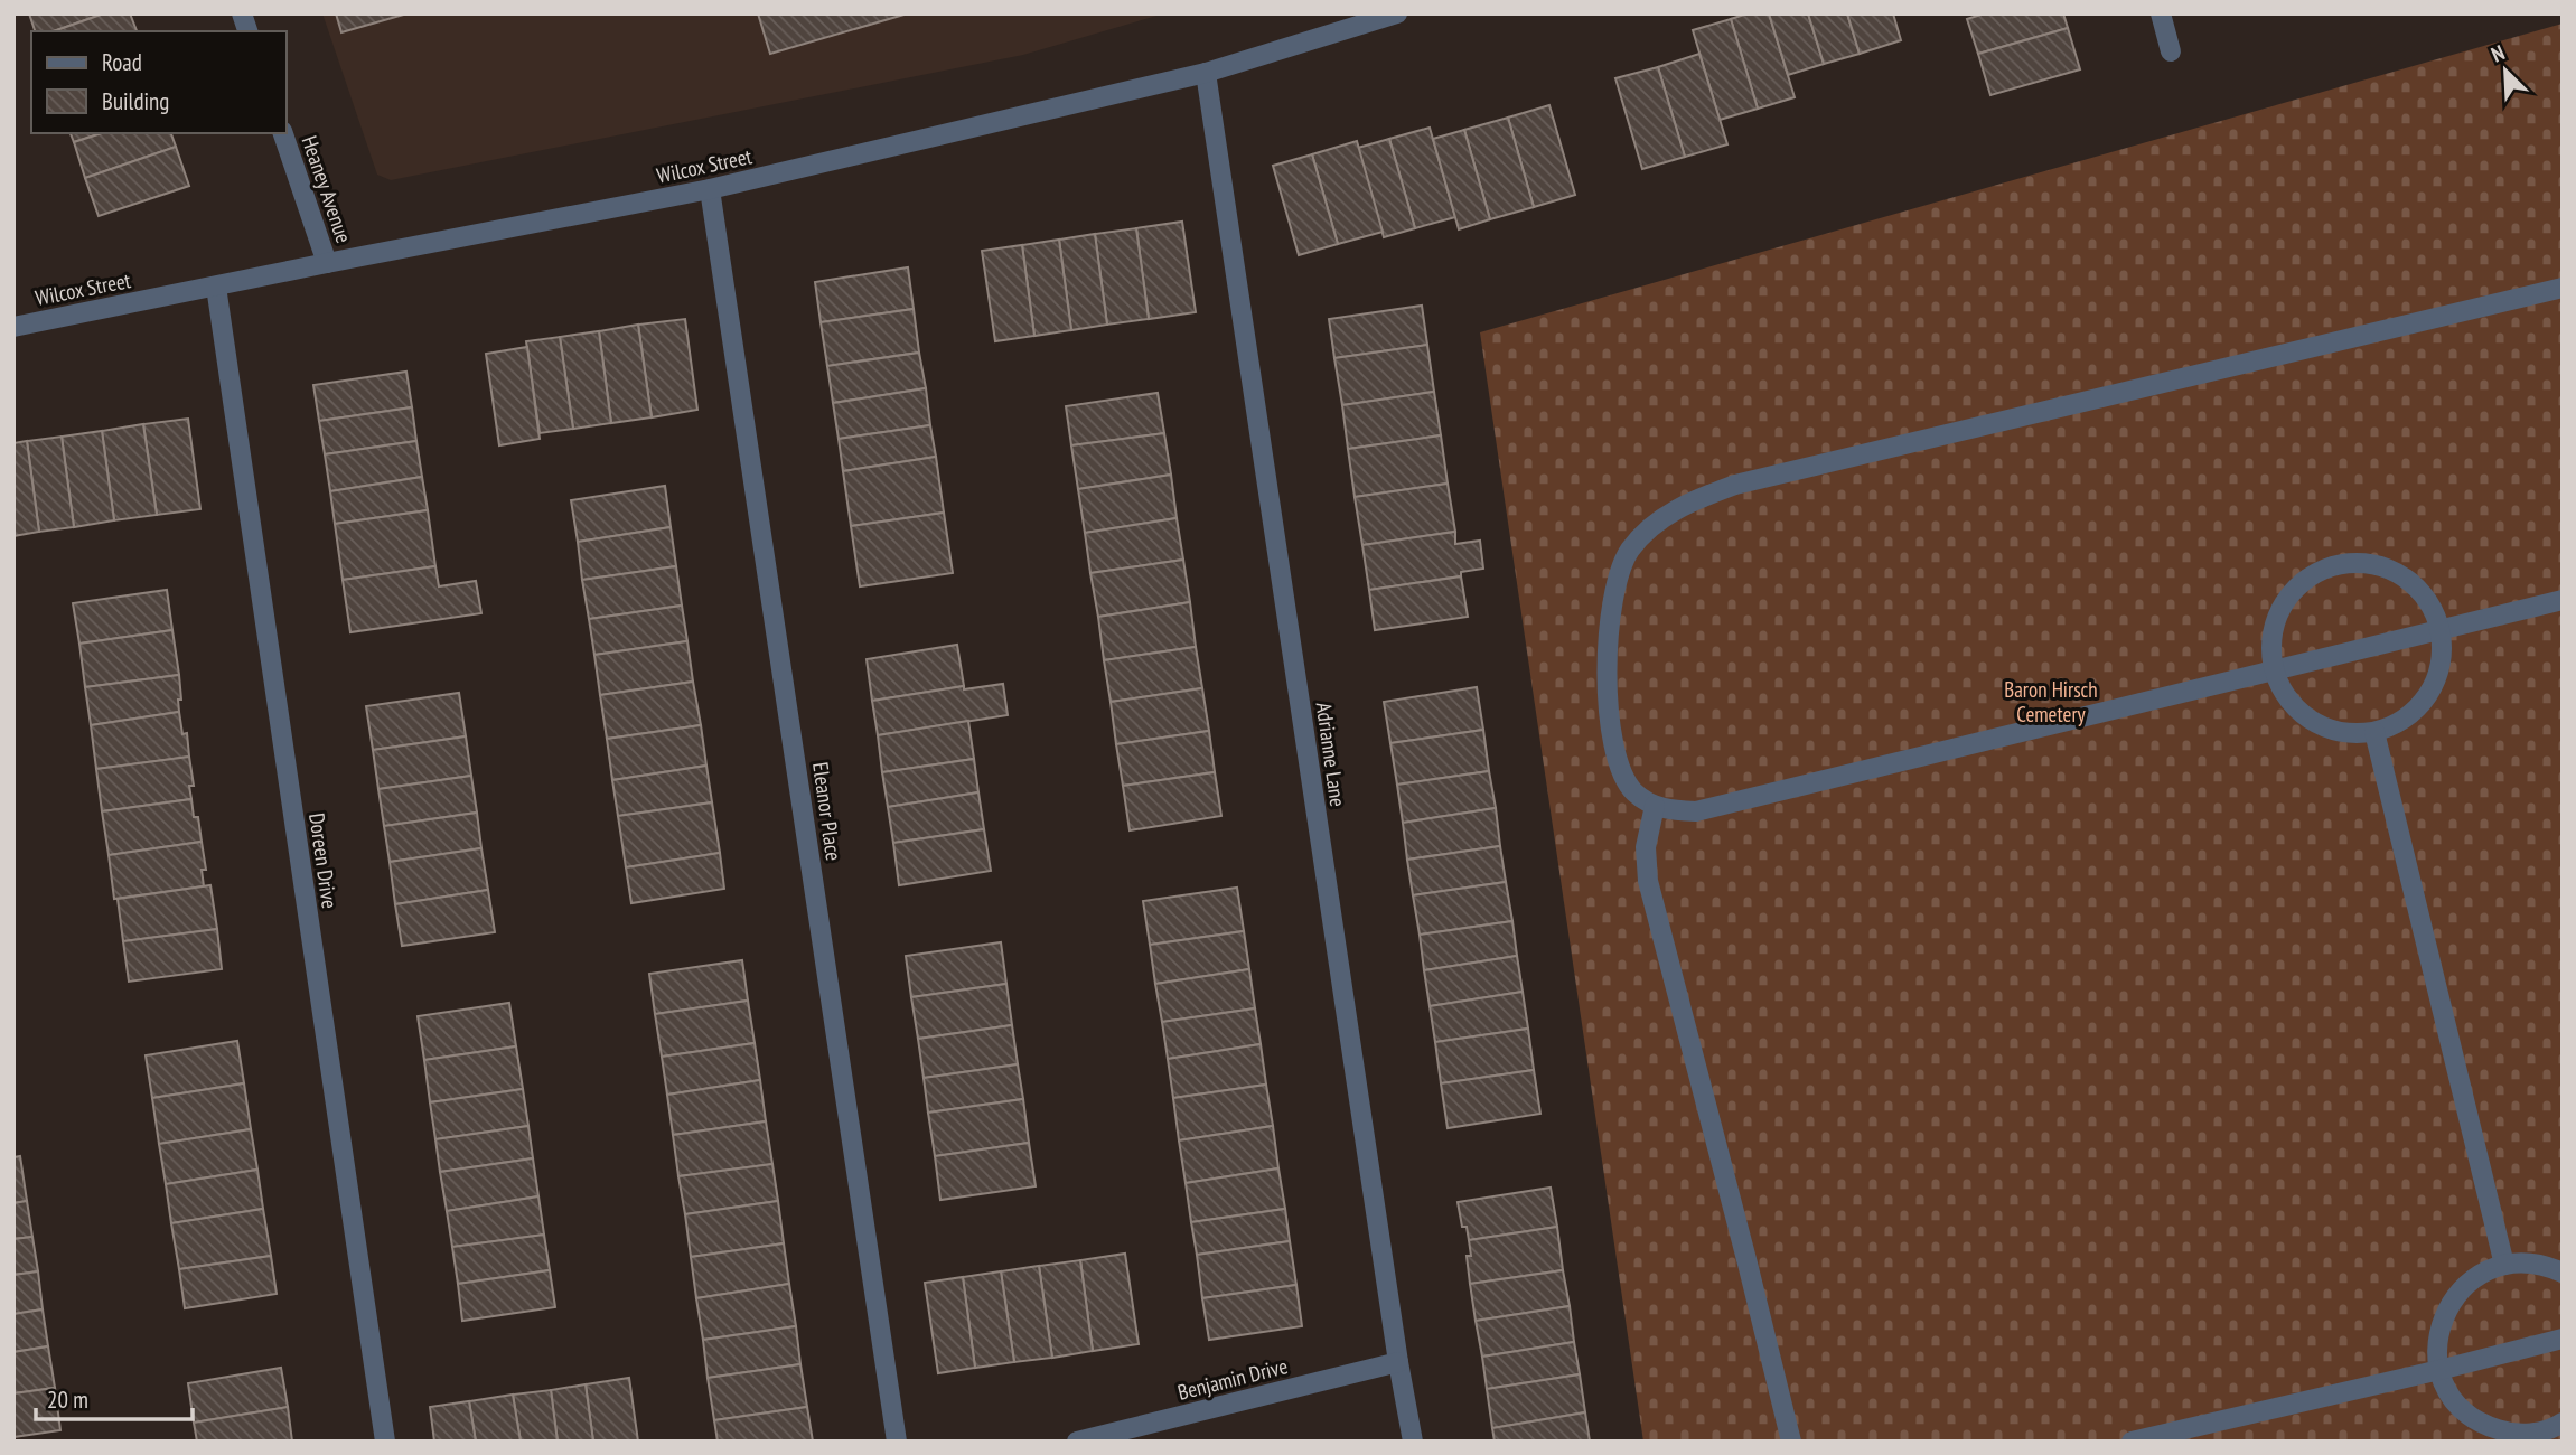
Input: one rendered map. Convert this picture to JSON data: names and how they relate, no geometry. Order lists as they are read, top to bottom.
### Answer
{
  "streets": {
    "street": [
      "Wilcox Street",
      "Heaney Avenue",
      "Adrianne Lane",
      "Eleanor Place",
      "Doreen Drive",
      "Benjamin Drive"
    ]
  },
  "crossings": [
    ["Wilcox Street", "Heaney Avenue"],
    ["Wilcox Street", "Adrianne Lane"],
    ["Wilcox Street", "Eleanor Place"],
    ["Wilcox Street", "Doreen Drive"],
    ["Adrianne Lane", "Benjamin Drive"]
  ],
  "parks": ["Baron Hirsch Cemetery"],
  "legend": ["Road", "Building"],
  "scale_bar": "20 m",
  "north": "top left"
}
